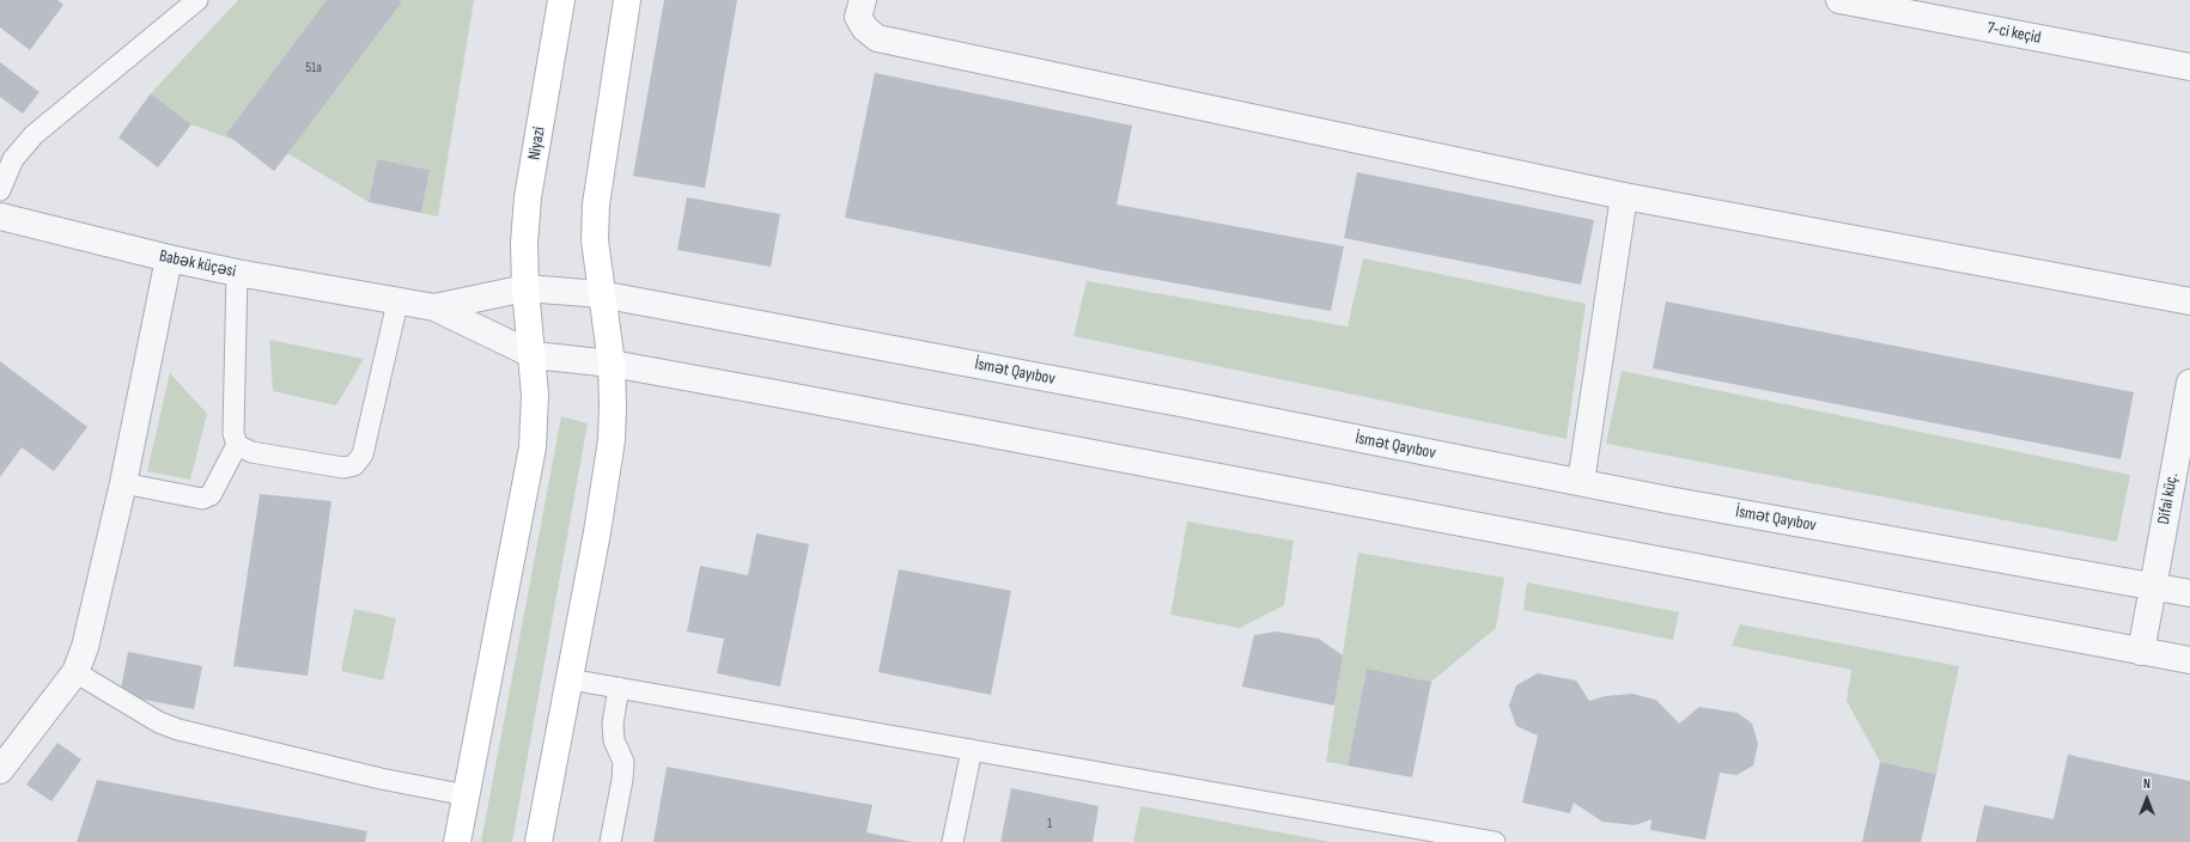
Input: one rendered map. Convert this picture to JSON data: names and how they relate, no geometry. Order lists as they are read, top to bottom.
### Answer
{
  "streets": {
    "main road": ["Niyazi"],
    "street": [
      "7-ci keçid",
      "Babək küçəsi",
      "İsmət Qayıbov",
      "Difai küç."
    ]
  },
  "crossings": [
    ["Niyazi", "İsmət Qayıbov"],
    ["Babək küçəsi", "İsmət Qayıbov"],
    ["İsmət Qayıbov", "Difai küç."]
  ],
  "house_numbers": ["51a", "1"],
  "north": "top"
}
